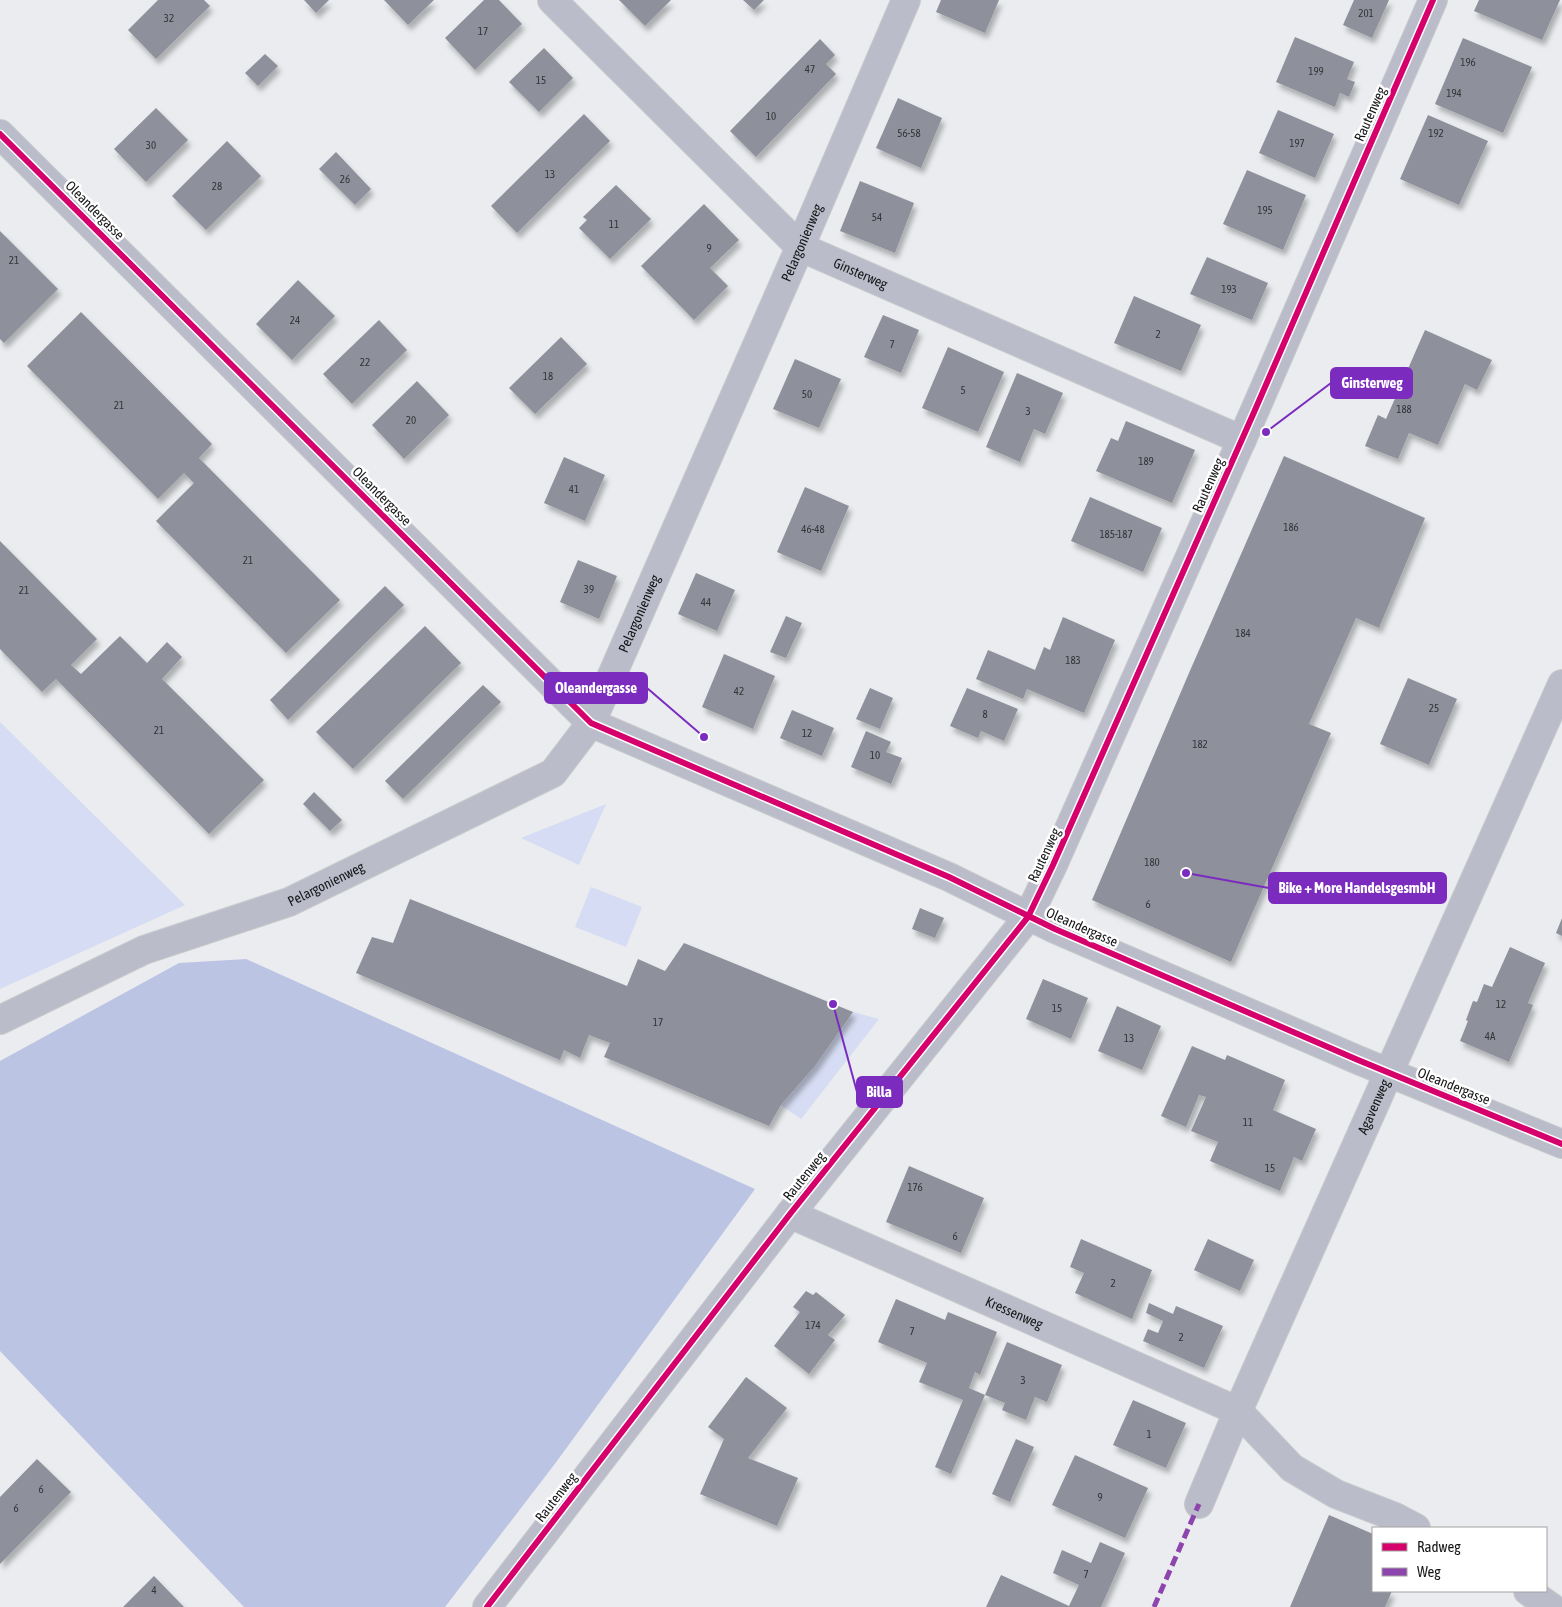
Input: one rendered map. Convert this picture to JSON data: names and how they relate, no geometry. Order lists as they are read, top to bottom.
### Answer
{
  "streets": {
    "street": [
      "Rautenweg",
      "Oleandergasse",
      "Pelargonienweg",
      "Ginsterweg",
      "Agavenweg",
      "Kressenweg"
    ]
  },
  "crossings": [
    ["Rautenweg", "Oleandergasse"],
    ["Rautenweg", "Ginsterweg"],
    ["Rautenweg", "Kressenweg"],
    ["Oleandergasse", "Pelargonienweg"],
    ["Oleandergasse", "Agavenweg"],
    ["Pelargonienweg", "Ginsterweg"],
    ["Agavenweg", "Kressenweg"]
  ],
  "places": [
    "Ginsterweg",
    "Oleandergasse",
    "Bike + More HandelsgesmbH",
    "Billa"
  ],
  "house_numbers": [
    "201",
    "32",
    "17",
    "196",
    "47",
    "199",
    "15",
    "194",
    "10",
    "56-58",
    "192",
    "197",
    "30",
    "13",
    "26",
    "28",
    "195",
    "54",
    "11",
    "9",
    "21",
    "193",
    "24",
    "2",
    "7",
    "22",
    "18",
    "5",
    "50",
    "21",
    "188",
    "3",
    "20",
    "189",
    "41",
    "186",
    "46-48",
    "185-187",
    "21",
    "39",
    "21",
    "44",
    "184",
    "183",
    "42",
    "25",
    "8",
    "21",
    "12",
    "182",
    "10",
    "180",
    "6",
    "12",
    "15",
    "17",
    "4A",
    "13",
    "11",
    "15",
    "176",
    "6",
    "2",
    "174",
    "7",
    "2",
    "3",
    "1",
    "6",
    "9",
    "6",
    "7",
    "4"
  ],
  "legend": ["Radweg", "Weg"]
}
